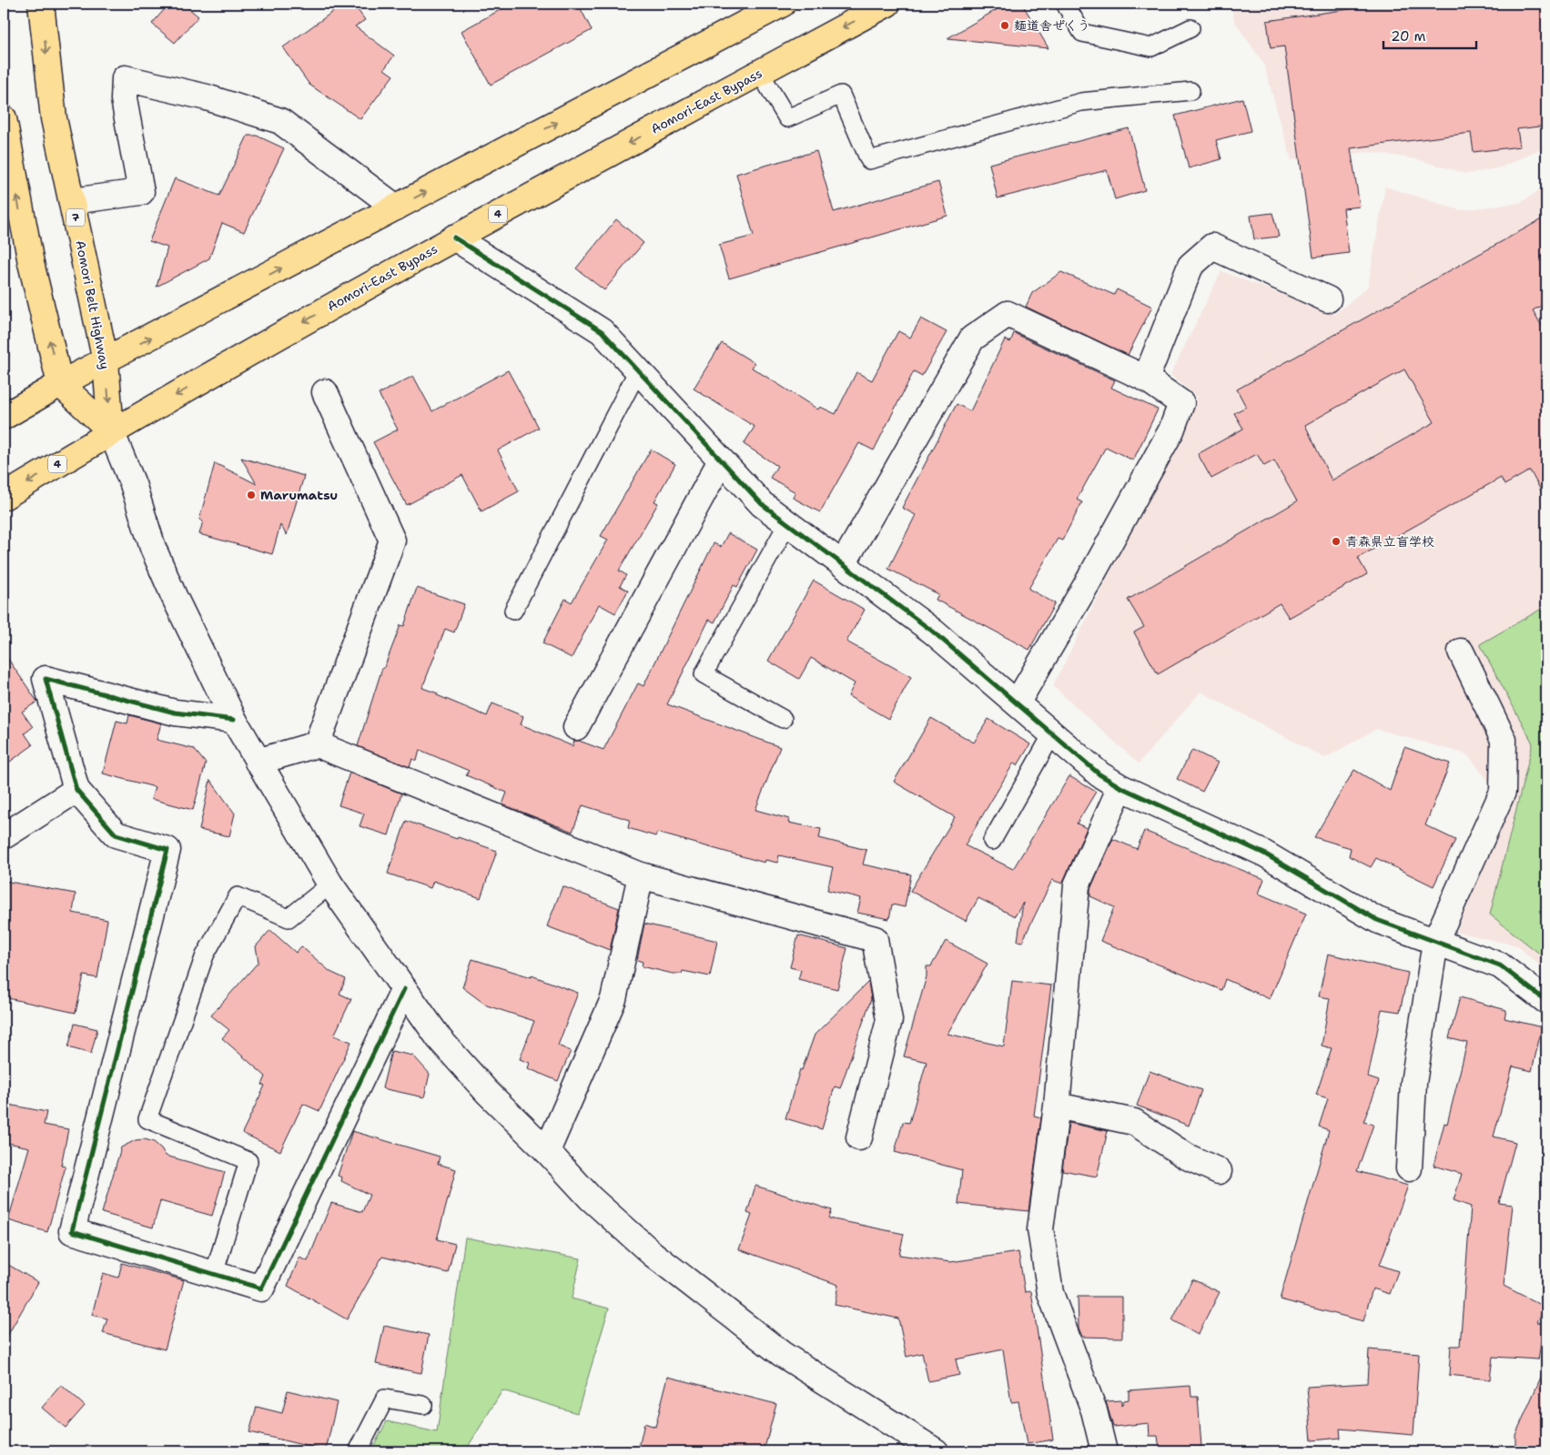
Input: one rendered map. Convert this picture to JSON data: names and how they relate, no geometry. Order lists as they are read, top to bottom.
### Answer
{
  "streets": {
    "highway": [
      "Aomori-East Bypass",
      "4",
      "7",
      "Aomori Belt Highway"
    ]
  },
  "crossings": [
    ["Aomori-East Bypass", "Aomori Belt Highway"]
  ],
  "places": ["麺道舎ぜくう", "Marumatsu", "青森県立盲学校"],
  "scale_bar": "20 m"
}
